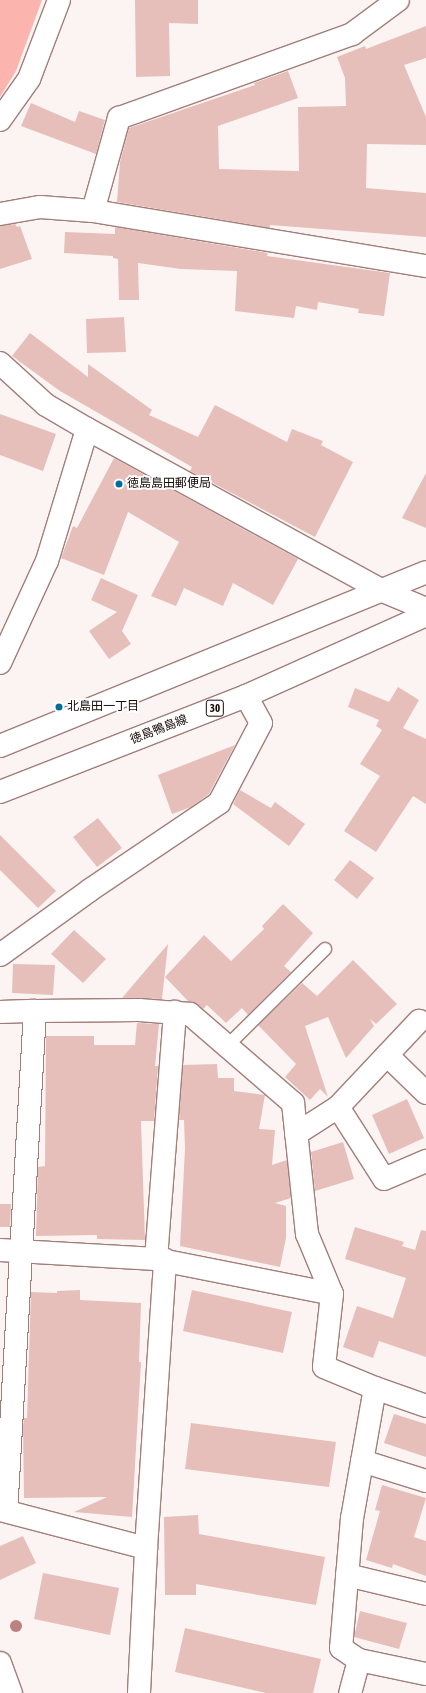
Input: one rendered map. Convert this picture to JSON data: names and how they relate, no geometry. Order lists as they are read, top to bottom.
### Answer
{
  "streets": {
    "street": ["30", "徳島鴨島線"]
  },
  "places": ["徳島島田郵便局", "北島田一丁目"]
}
